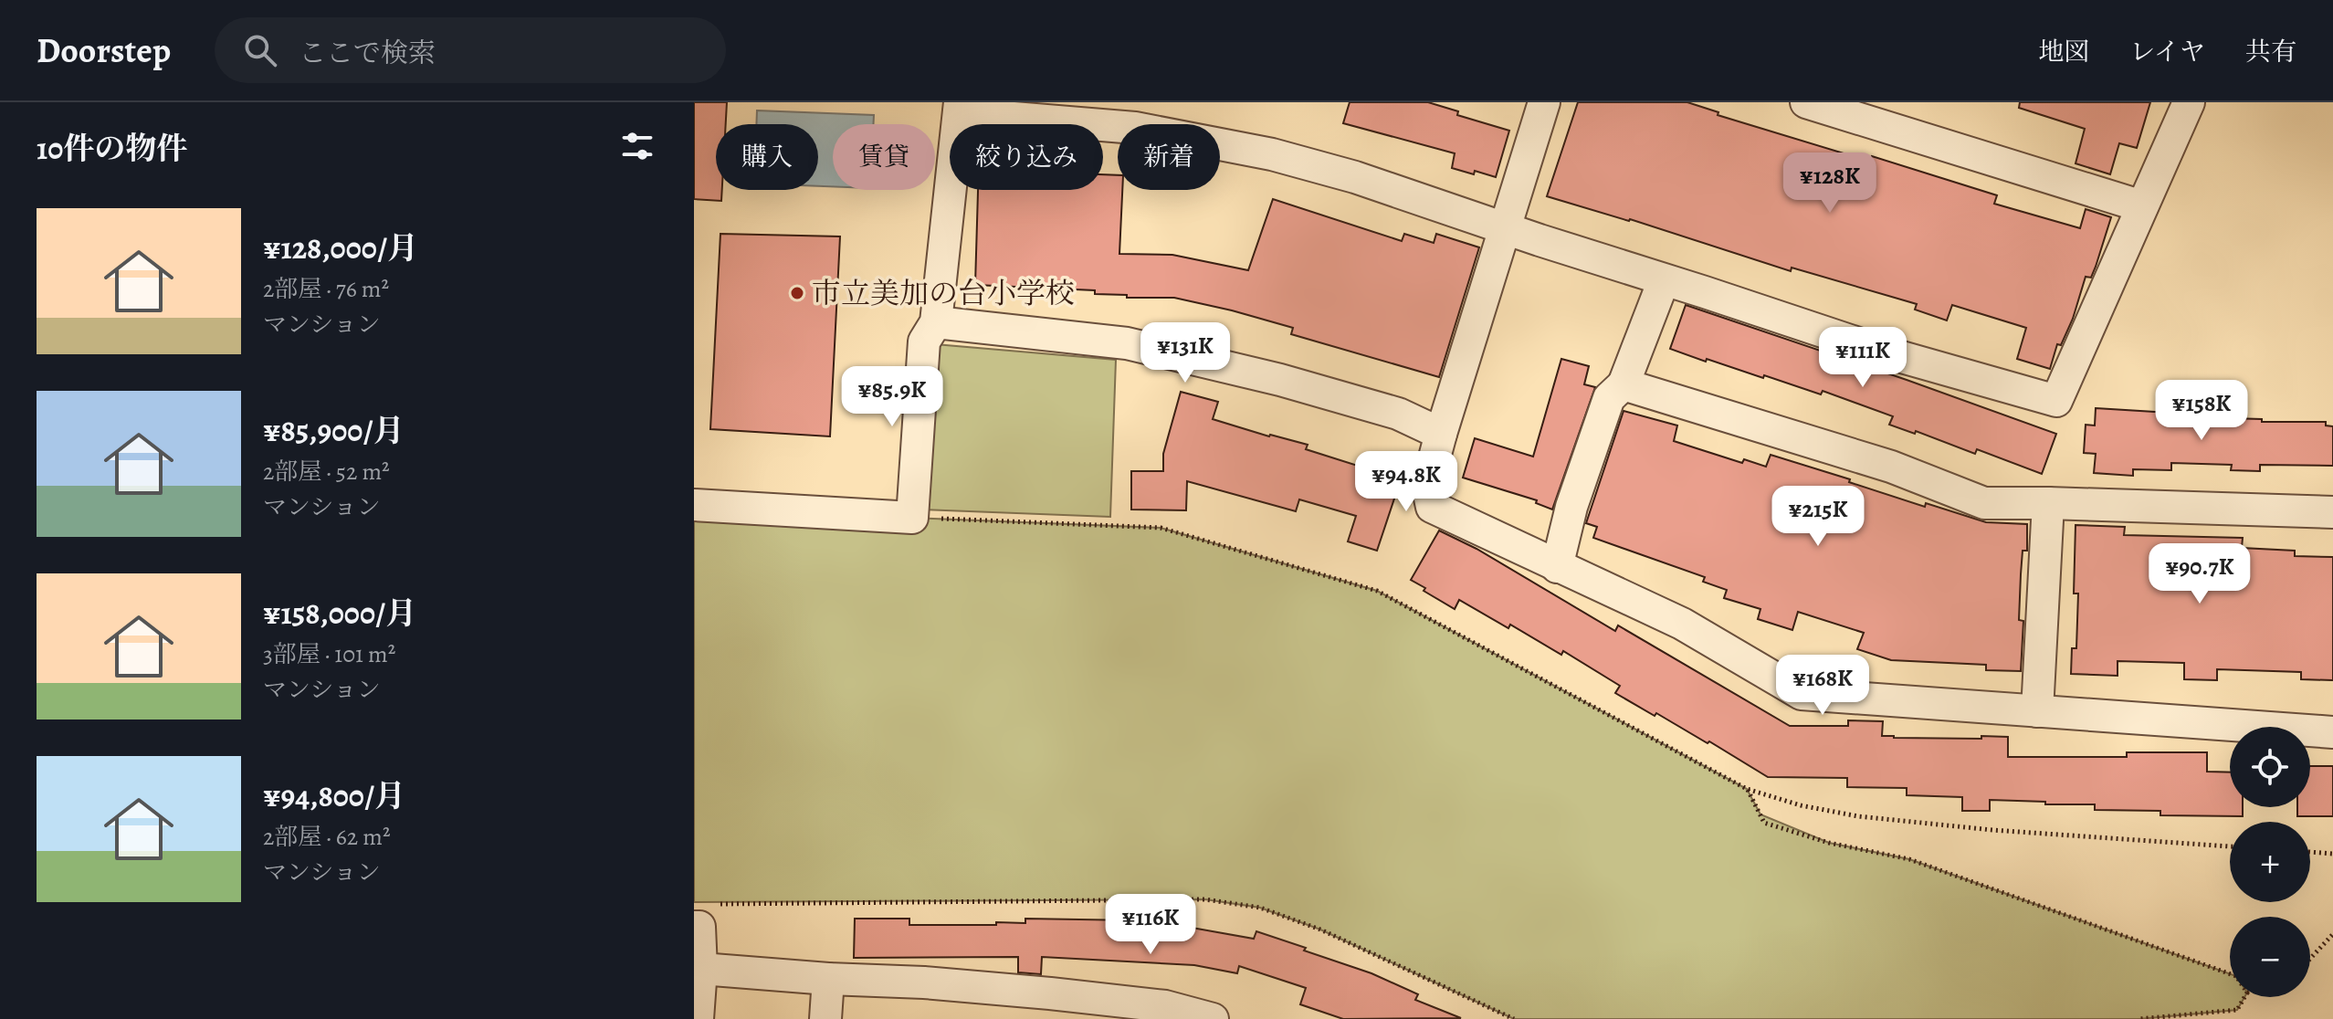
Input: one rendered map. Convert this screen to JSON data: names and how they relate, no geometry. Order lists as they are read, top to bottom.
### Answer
{
  "places": ["市立美加の台小学校"],
  "page": {
    "header": "Doorstep",
    "search": "ここで検索",
    "nav": ["地図", "レイヤ", "共有"],
    "heading": "10件の物件",
    "chip": [
      "購入",
      "賃貸",
      "絞り込み",
      "新着"
    ],
    "price": [
      "¥128K",
      "¥131K",
      "¥111K",
      "¥85.9K",
      "¥158K",
      "¥94.8K",
      "¥215K",
      "¥90.7K",
      "¥168K",
      "¥116K"
    ],
    "list": [
      {
        "name": "¥128,000/月",
        "note": "2部屋 · 76 m² · マンション"
      },
      {
        "name": "¥85,900/月",
        "note": "2部屋 · 52 m² · マンション"
      },
      {
        "name": "¥158,000/月",
        "note": "3部屋 · 101 m² · マンション"
      },
      {
        "name": "¥94,800/月",
        "note": "2部屋 · 62 m² · マンション"
      }
    ],
    "map_buttons": ["+", "−"]
  }
}
